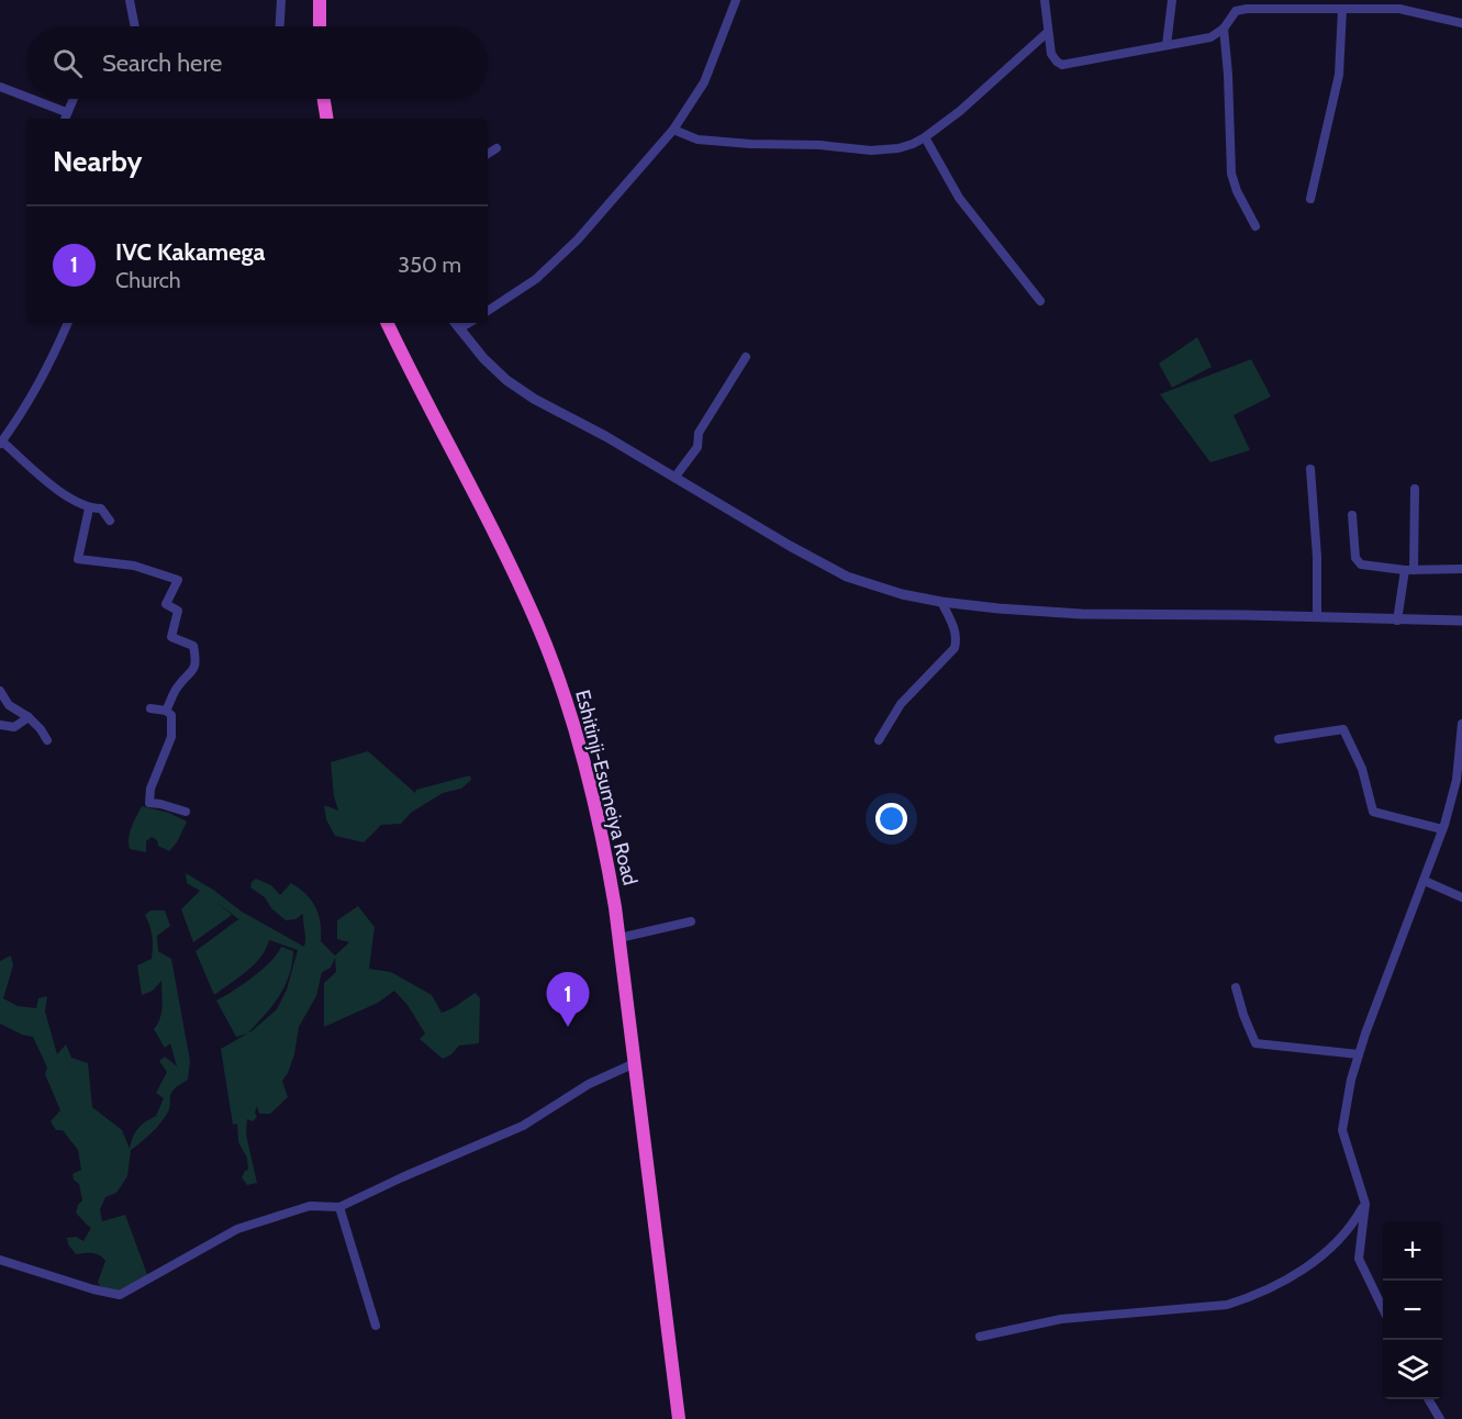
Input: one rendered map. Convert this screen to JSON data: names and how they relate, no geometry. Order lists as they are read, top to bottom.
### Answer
{
  "streets": {
    "highway": ["Eshitinji-Esumeiya Road"]
  },
  "page": {
    "search": "Search here",
    "heading": "Nearby",
    "list": [
      {
        "mark": "1",
        "name": "IVC Kakamega",
        "note": "Church",
        "value": "350 m"
      }
    ],
    "pins": "1",
    "map_buttons": ["+", "−"]
  }
}
